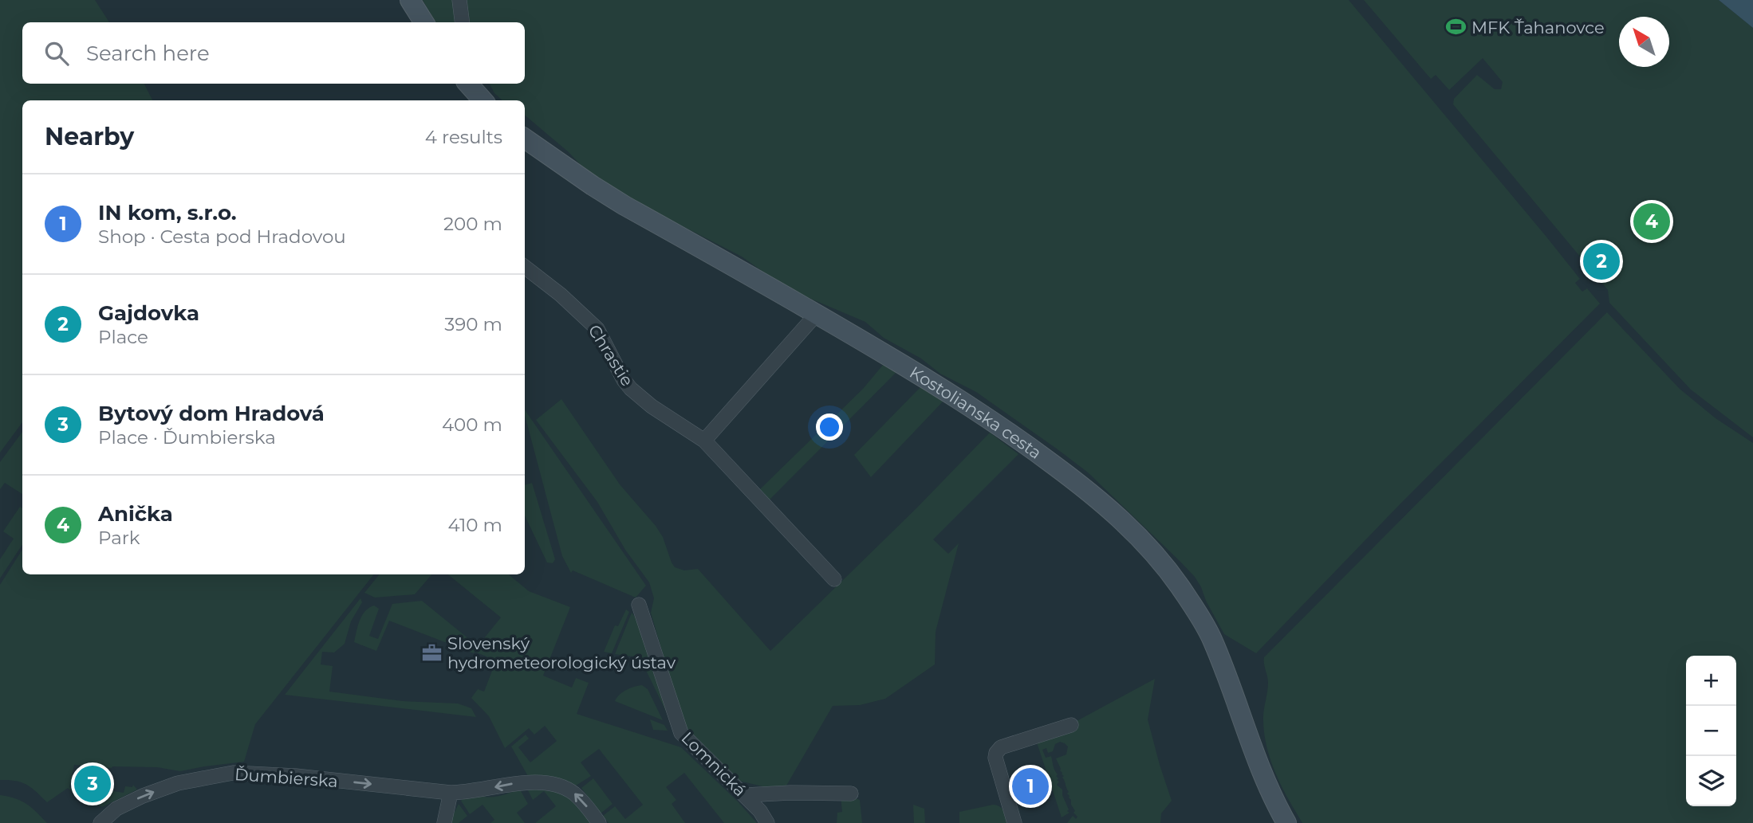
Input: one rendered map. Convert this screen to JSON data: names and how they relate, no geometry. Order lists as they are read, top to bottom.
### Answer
{
  "streets": {
    "street": [
      "Chrastie",
      "Kostolianska cesta",
      "Lomnická",
      "Ďumbierska"
    ]
  },
  "places": {
    "sports": ["MFK Ťahanovce"],
    "office": ["Slovenský hydrometeorologický ústav"]
  },
  "north": "top left",
  "page": {
    "search": "Search here",
    "heading": ["Nearby", "4 results"],
    "list": [
      {
        "mark": "1",
        "name": "IN kom, s.r.o.",
        "note": "Shop · Cesta pod Hradovou",
        "value": "200 m"
      },
      {
        "mark": "2",
        "name": "Gajdovka",
        "note": "Place",
        "value": "390 m"
      },
      {
        "mark": "3",
        "name": "Bytový dom Hradová",
        "note": "Place · Ďumbierska",
        "value": "400 m"
      },
      {
        "mark": "4",
        "name": "Anička",
        "note": "Park",
        "value": "410 m"
      }
    ],
    "pins": [
      "4",
      "2",
      "3",
      "1"
    ],
    "map_buttons": ["+", "−"]
  }
}
